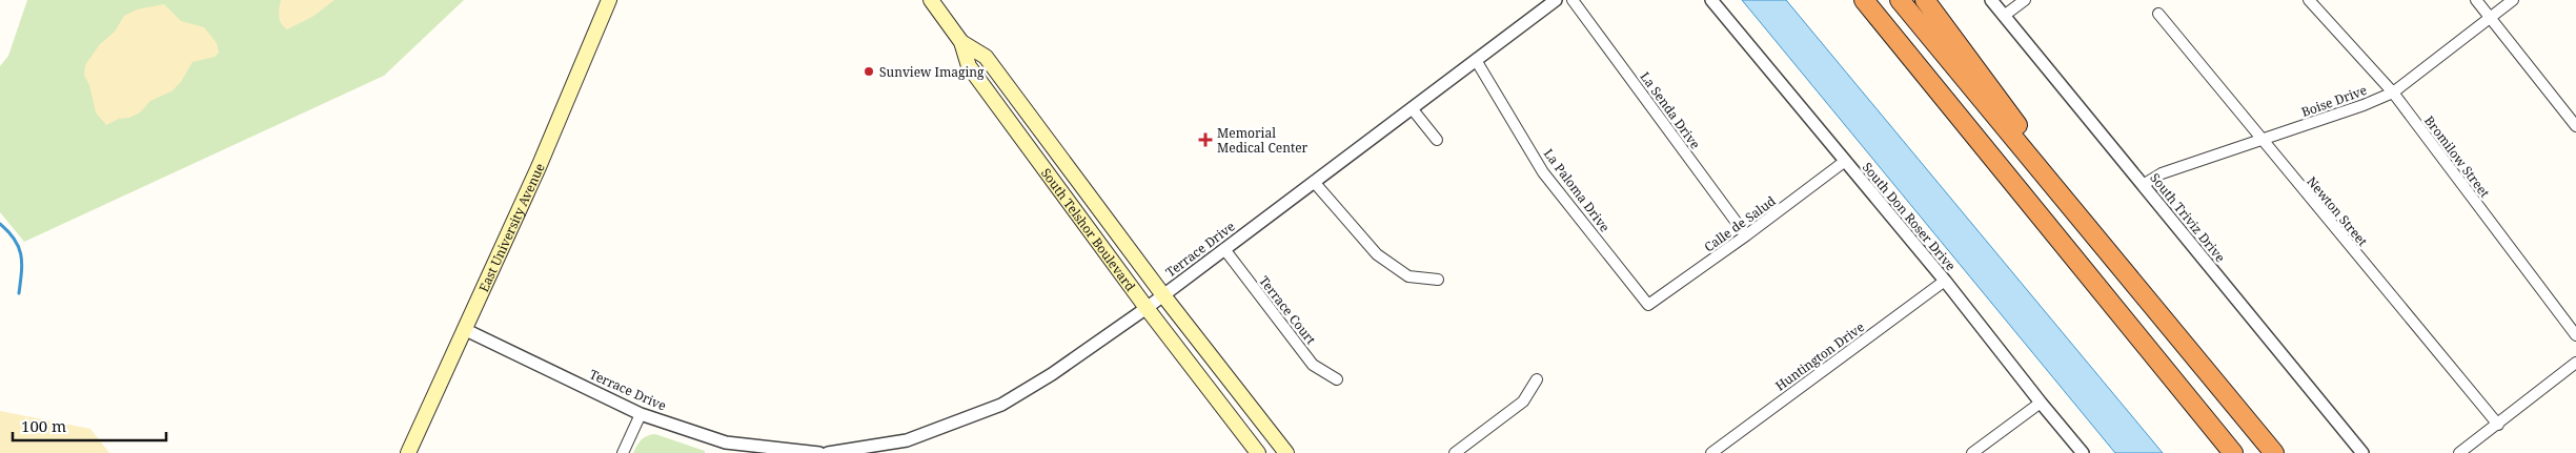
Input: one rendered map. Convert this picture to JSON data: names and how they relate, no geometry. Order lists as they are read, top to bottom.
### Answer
{
  "streets": {
    "main road": ["East University Avenue", "South Telshor Boulevard"],
    "street": [
      "Boise Drive",
      "La Senda Drive",
      "Bromilow Street",
      "La Paloma Drive",
      "Newton Street",
      "South Don Roser Drive",
      "South Triviz Drive",
      "Calle de Salud",
      "Terrace Drive",
      "Terrace Court",
      "Huntington Drive"
    ]
  },
  "crossings": [
    ["Boise Drive", "Bromilow Street"],
    ["Boise Drive", "Newton Street"],
    ["Boise Drive", "South Triviz Drive"],
    ["La Senda Drive", "Calle de Salud"],
    ["La Paloma Drive", "Calle de Salud"],
    ["La Paloma Drive", "Terrace Drive"],
    ["South Don Roser Drive", "Calle de Salud"],
    ["South Don Roser Drive", "Huntington Drive"],
    ["East University Avenue", "Terrace Drive"],
    ["South Telshor Boulevard", "Terrace Drive"],
    ["Terrace Drive", "Terrace Court"]
  ],
  "places": {
    "other": ["Sunview Imaging"],
    "health": ["Memorial Medical Center"]
  },
  "scale_bar": "100 m"
}
